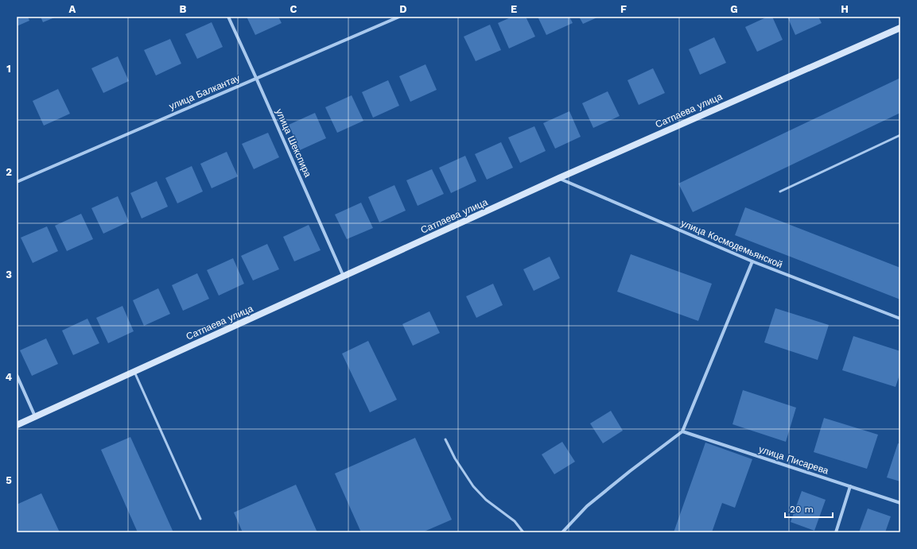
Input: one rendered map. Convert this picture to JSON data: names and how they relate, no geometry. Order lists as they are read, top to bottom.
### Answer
{
  "streets": {
    "street": [
      "улица Балкантау",
      "Сатпаева улица",
      "улица Шекспира",
      "улица Космодемьянской",
      "улица Писарева"
    ]
  },
  "crossings": [
    ["улица Балкантау", "улица Шекспира"],
    ["Сатпаева улица", "улица Шекспира"],
    ["Сатпаева улица", "улица Космодемьянской"]
  ],
  "scale_bar": "20 m",
  "grid": {
    "columns": [
      "A",
      "B",
      "C",
      "D",
      "E",
      "F",
      "G",
      "H"
    ],
    "rows": [
      "1",
      "2",
      "3",
      "4",
      "5"
    ]
  }
}
